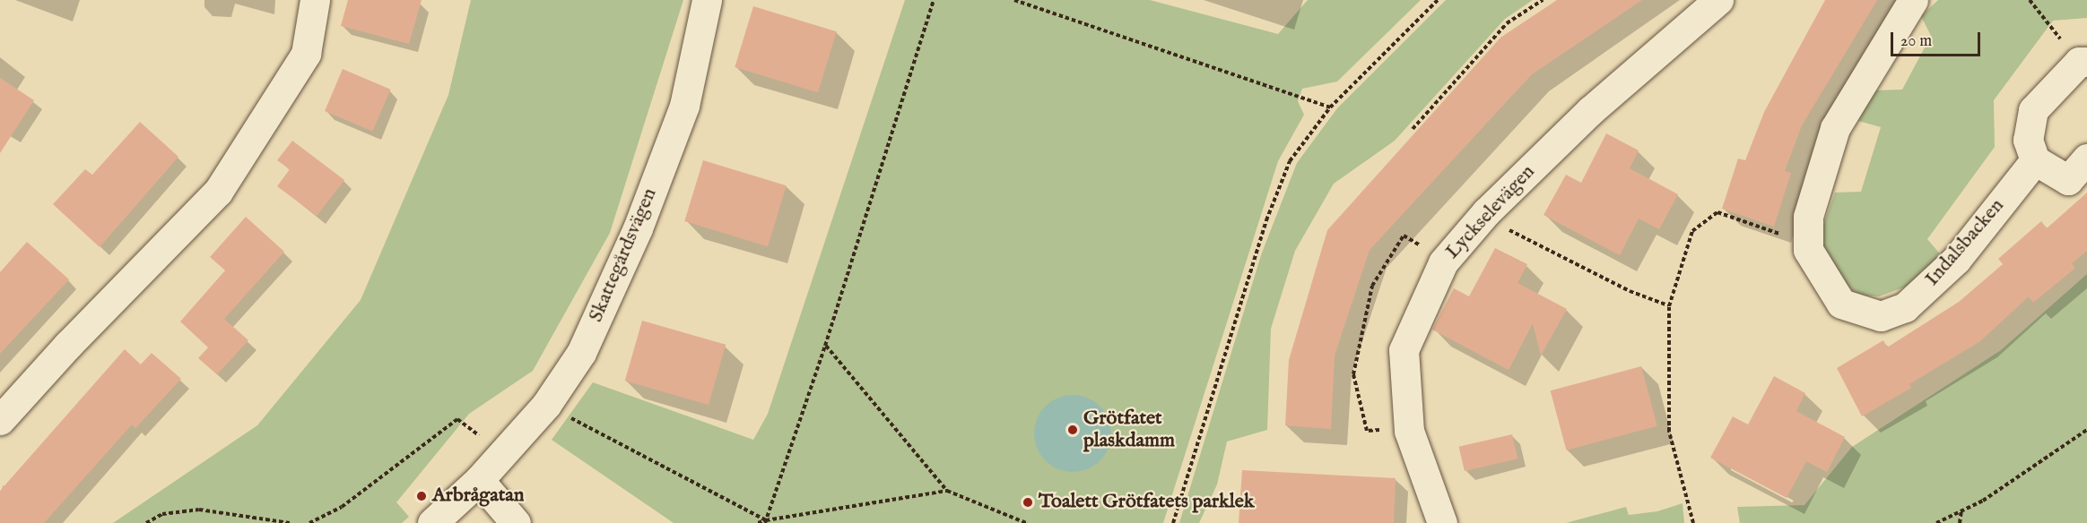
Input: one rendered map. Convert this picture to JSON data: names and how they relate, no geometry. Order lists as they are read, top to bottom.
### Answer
{
  "streets": {
    "street": ["Lyckselevägen", "Indalsbacken", "Skattegårdsvägen"]
  },
  "places": ["Grötfatet plaskdamm", "Arbrågatan", "Toalett Grötfatets parklek"],
  "scale_bar": "20 m"
}
